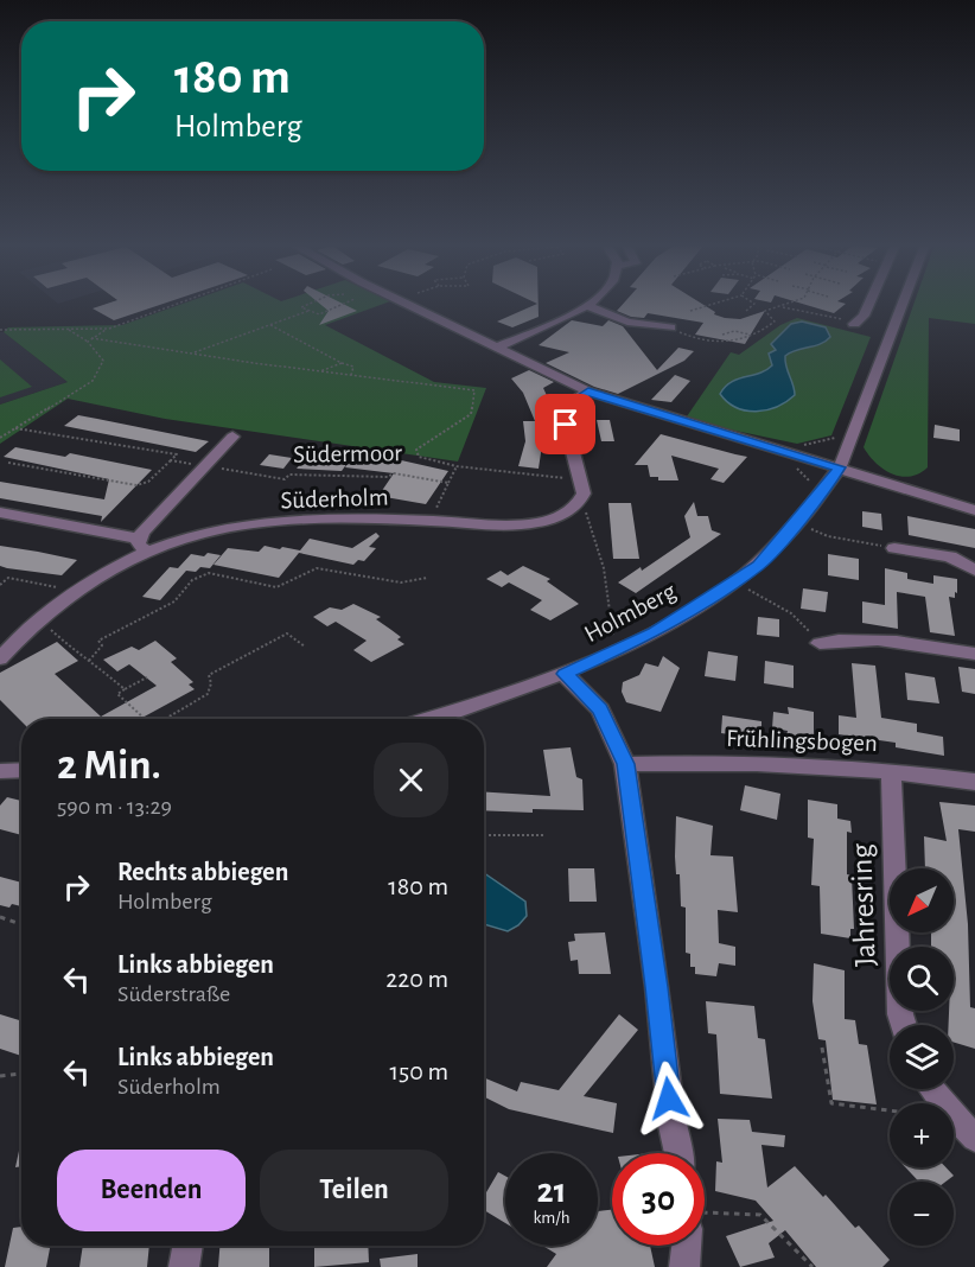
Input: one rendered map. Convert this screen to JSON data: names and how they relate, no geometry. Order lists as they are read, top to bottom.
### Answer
{
  "streets": {
    "street": [
      "Süderholm",
      "Holmberg",
      "Frühlingsbogen",
      "Jahresring"
    ],
    "path": ["Südermoor"]
  },
  "crossings": [
    ["Frühlingsbogen", "Jahresring"]
  ],
  "north": "bottom left",
  "page": {
    "turn": ["180 m", "Holmberg"],
    "heading": ["2 Min.", "590 m · 13:29"],
    "list": [
      {
        "name": "Rechts abbiegen",
        "note": "Holmberg",
        "value": "180 m"
      },
      {
        "name": "Links abbiegen",
        "note": "Süderstraße",
        "value": "220 m"
      },
      {
        "name": "Links abbiegen",
        "note": "Süderholm",
        "value": "150 m"
      }
    ],
    "map_buttons": ["+", "−"],
    "buttons": ["Beenden", "Teilen"],
    "speed": "21 km/h",
    "limit": "30"
  }
}
